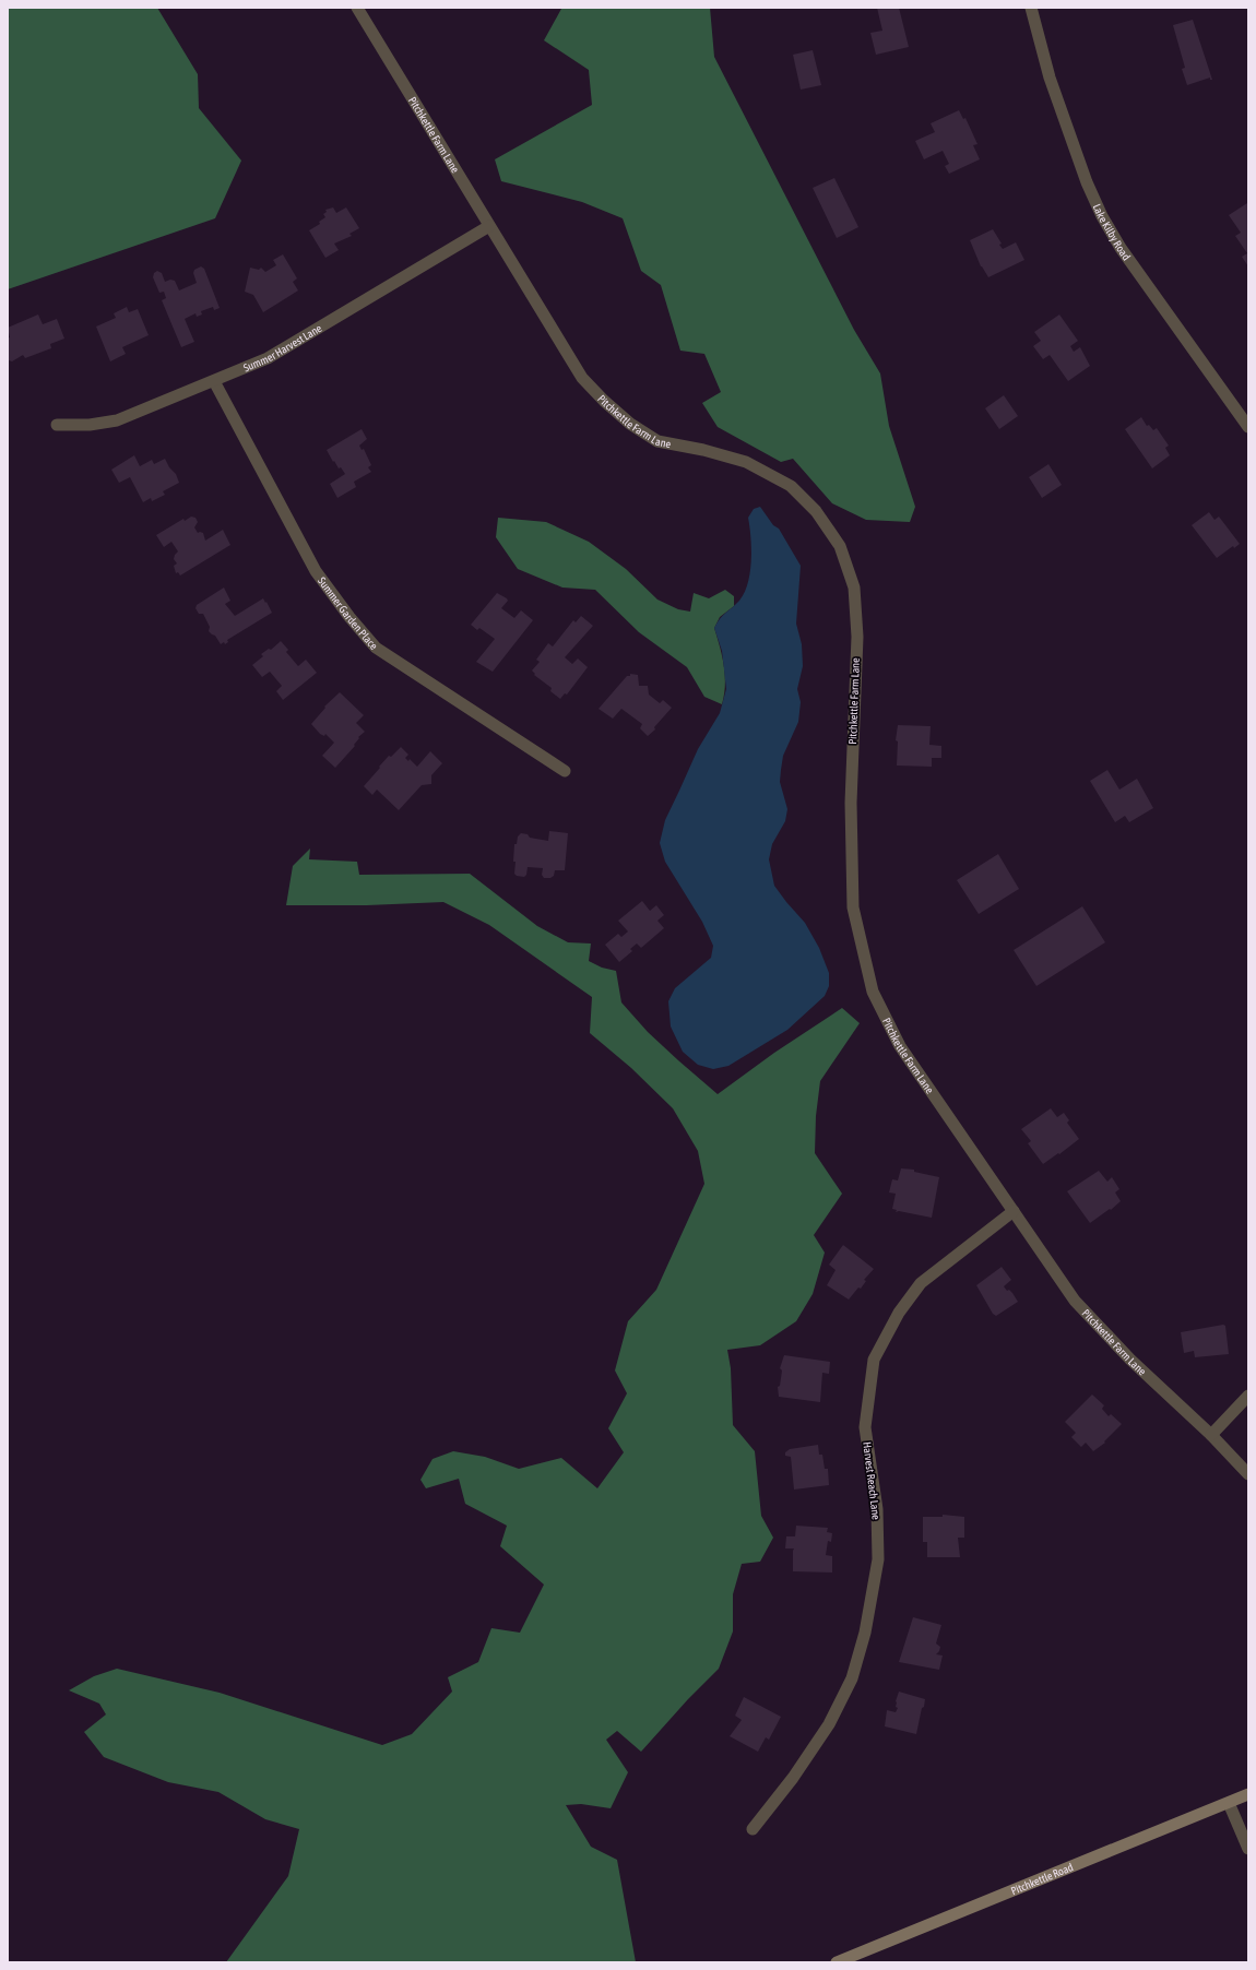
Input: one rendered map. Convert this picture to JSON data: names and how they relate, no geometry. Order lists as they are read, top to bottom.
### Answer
{
  "streets": {
    "main road": ["Pitchkettle Road"],
    "street": [
      "Pitchkettle Farm Lane",
      "Lake Kilby Road",
      "Summer Harvest Lane",
      "Summer Garden Place",
      "Harvest Reach Lane"
    ]
  },
  "crossings": [
    ["Pitchkettle Farm Lane", "Summer Harvest Lane"],
    ["Pitchkettle Farm Lane", "Harvest Reach Lane"],
    ["Summer Harvest Lane", "Summer Garden Place"]
  ]
}
